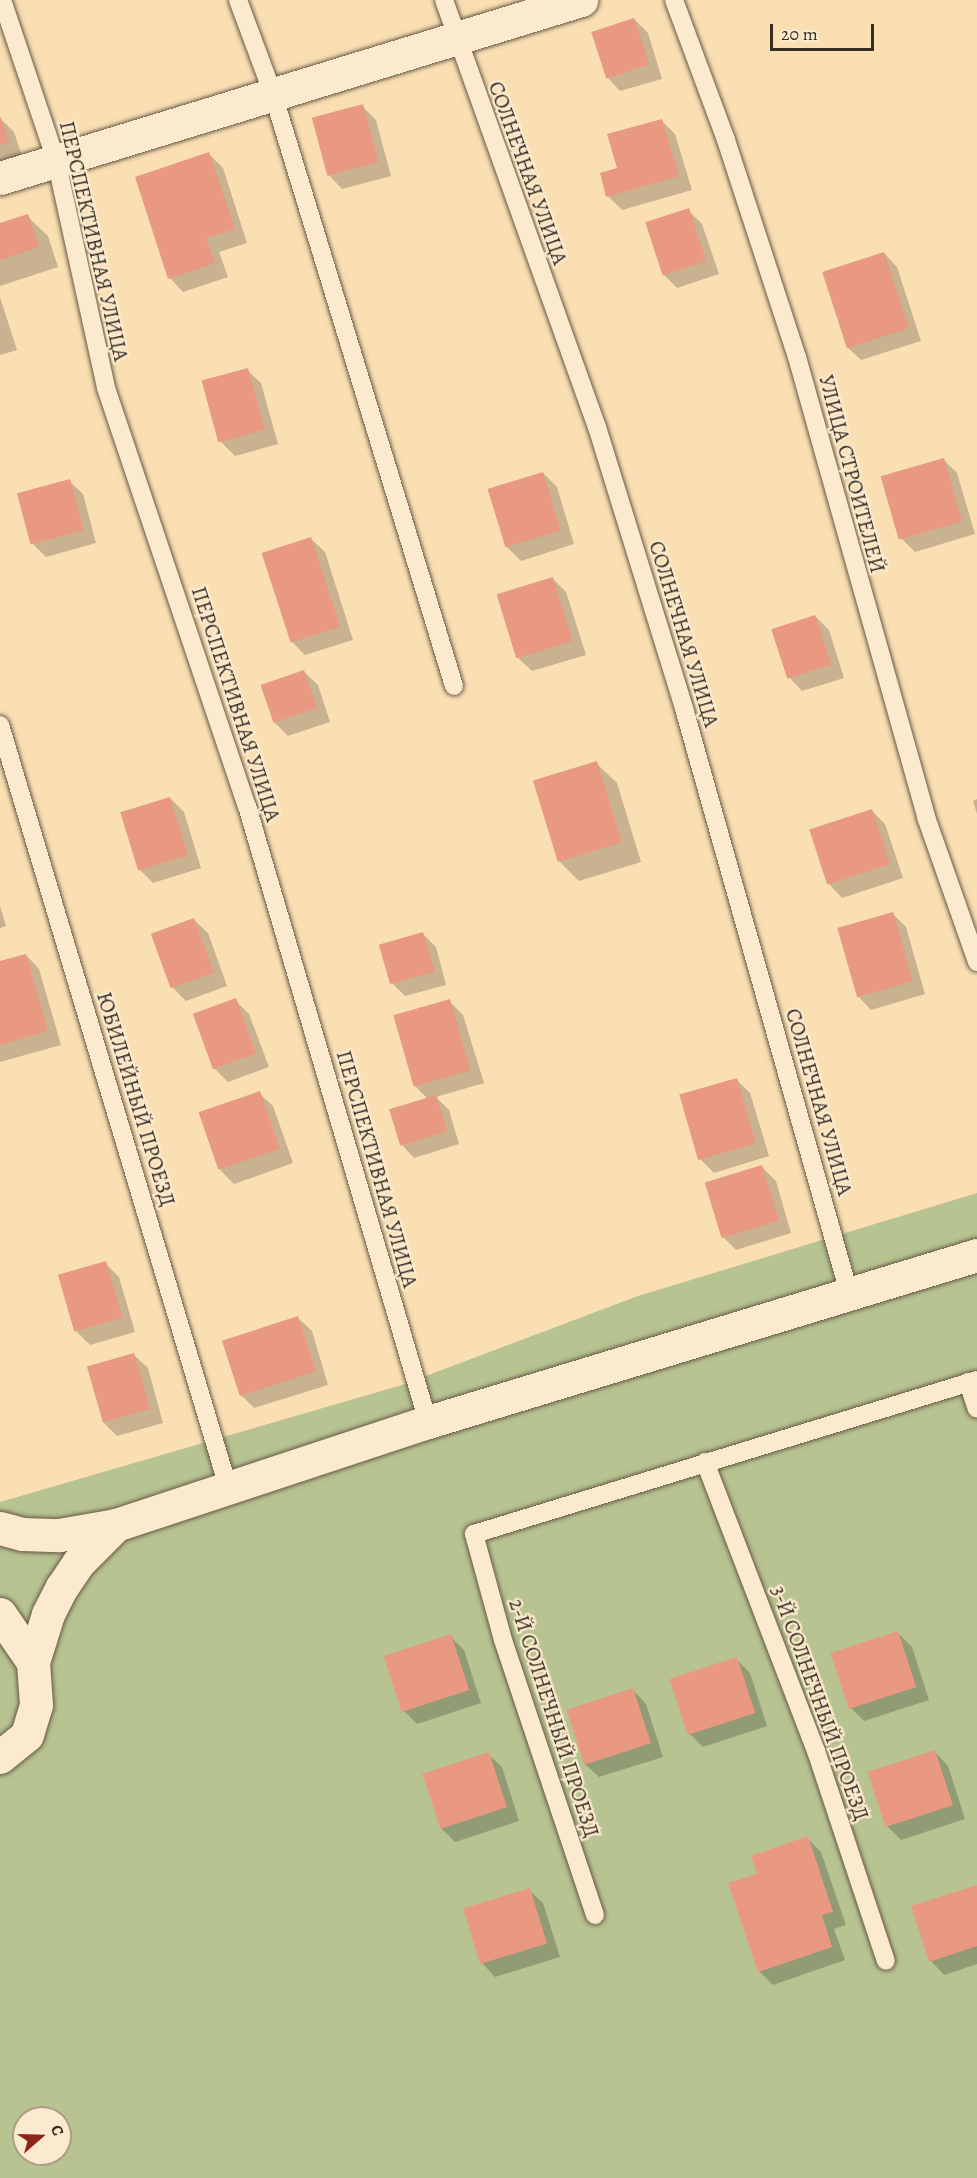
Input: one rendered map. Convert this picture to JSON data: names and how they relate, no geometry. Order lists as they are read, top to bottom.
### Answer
{
  "streets": {
    "lane": [
      "СОЛНЕЧНАЯ УЛИЦА",
      "ПЕРСПЕКТИВНАЯ УЛИЦА",
      "УЛИЦА СТРОИТЕЛЕЙ",
      "ЮБИЛЕЙНЫЙ ПРОЕЗД",
      "3-Й СОЛНЕЧНЫЙ ПРОЕЗД",
      "2-Й СОЛНЕЧНЫЙ ПРОЕЗД"
    ]
  },
  "crossings": [
    ["3-Й СОЛНЕЧНЫЙ ПРОЕЗД", "2-Й СОЛНЕЧНЫЙ ПРОЕЗД"]
  ],
  "scale_bar": "20 m",
  "north": "right"
}
